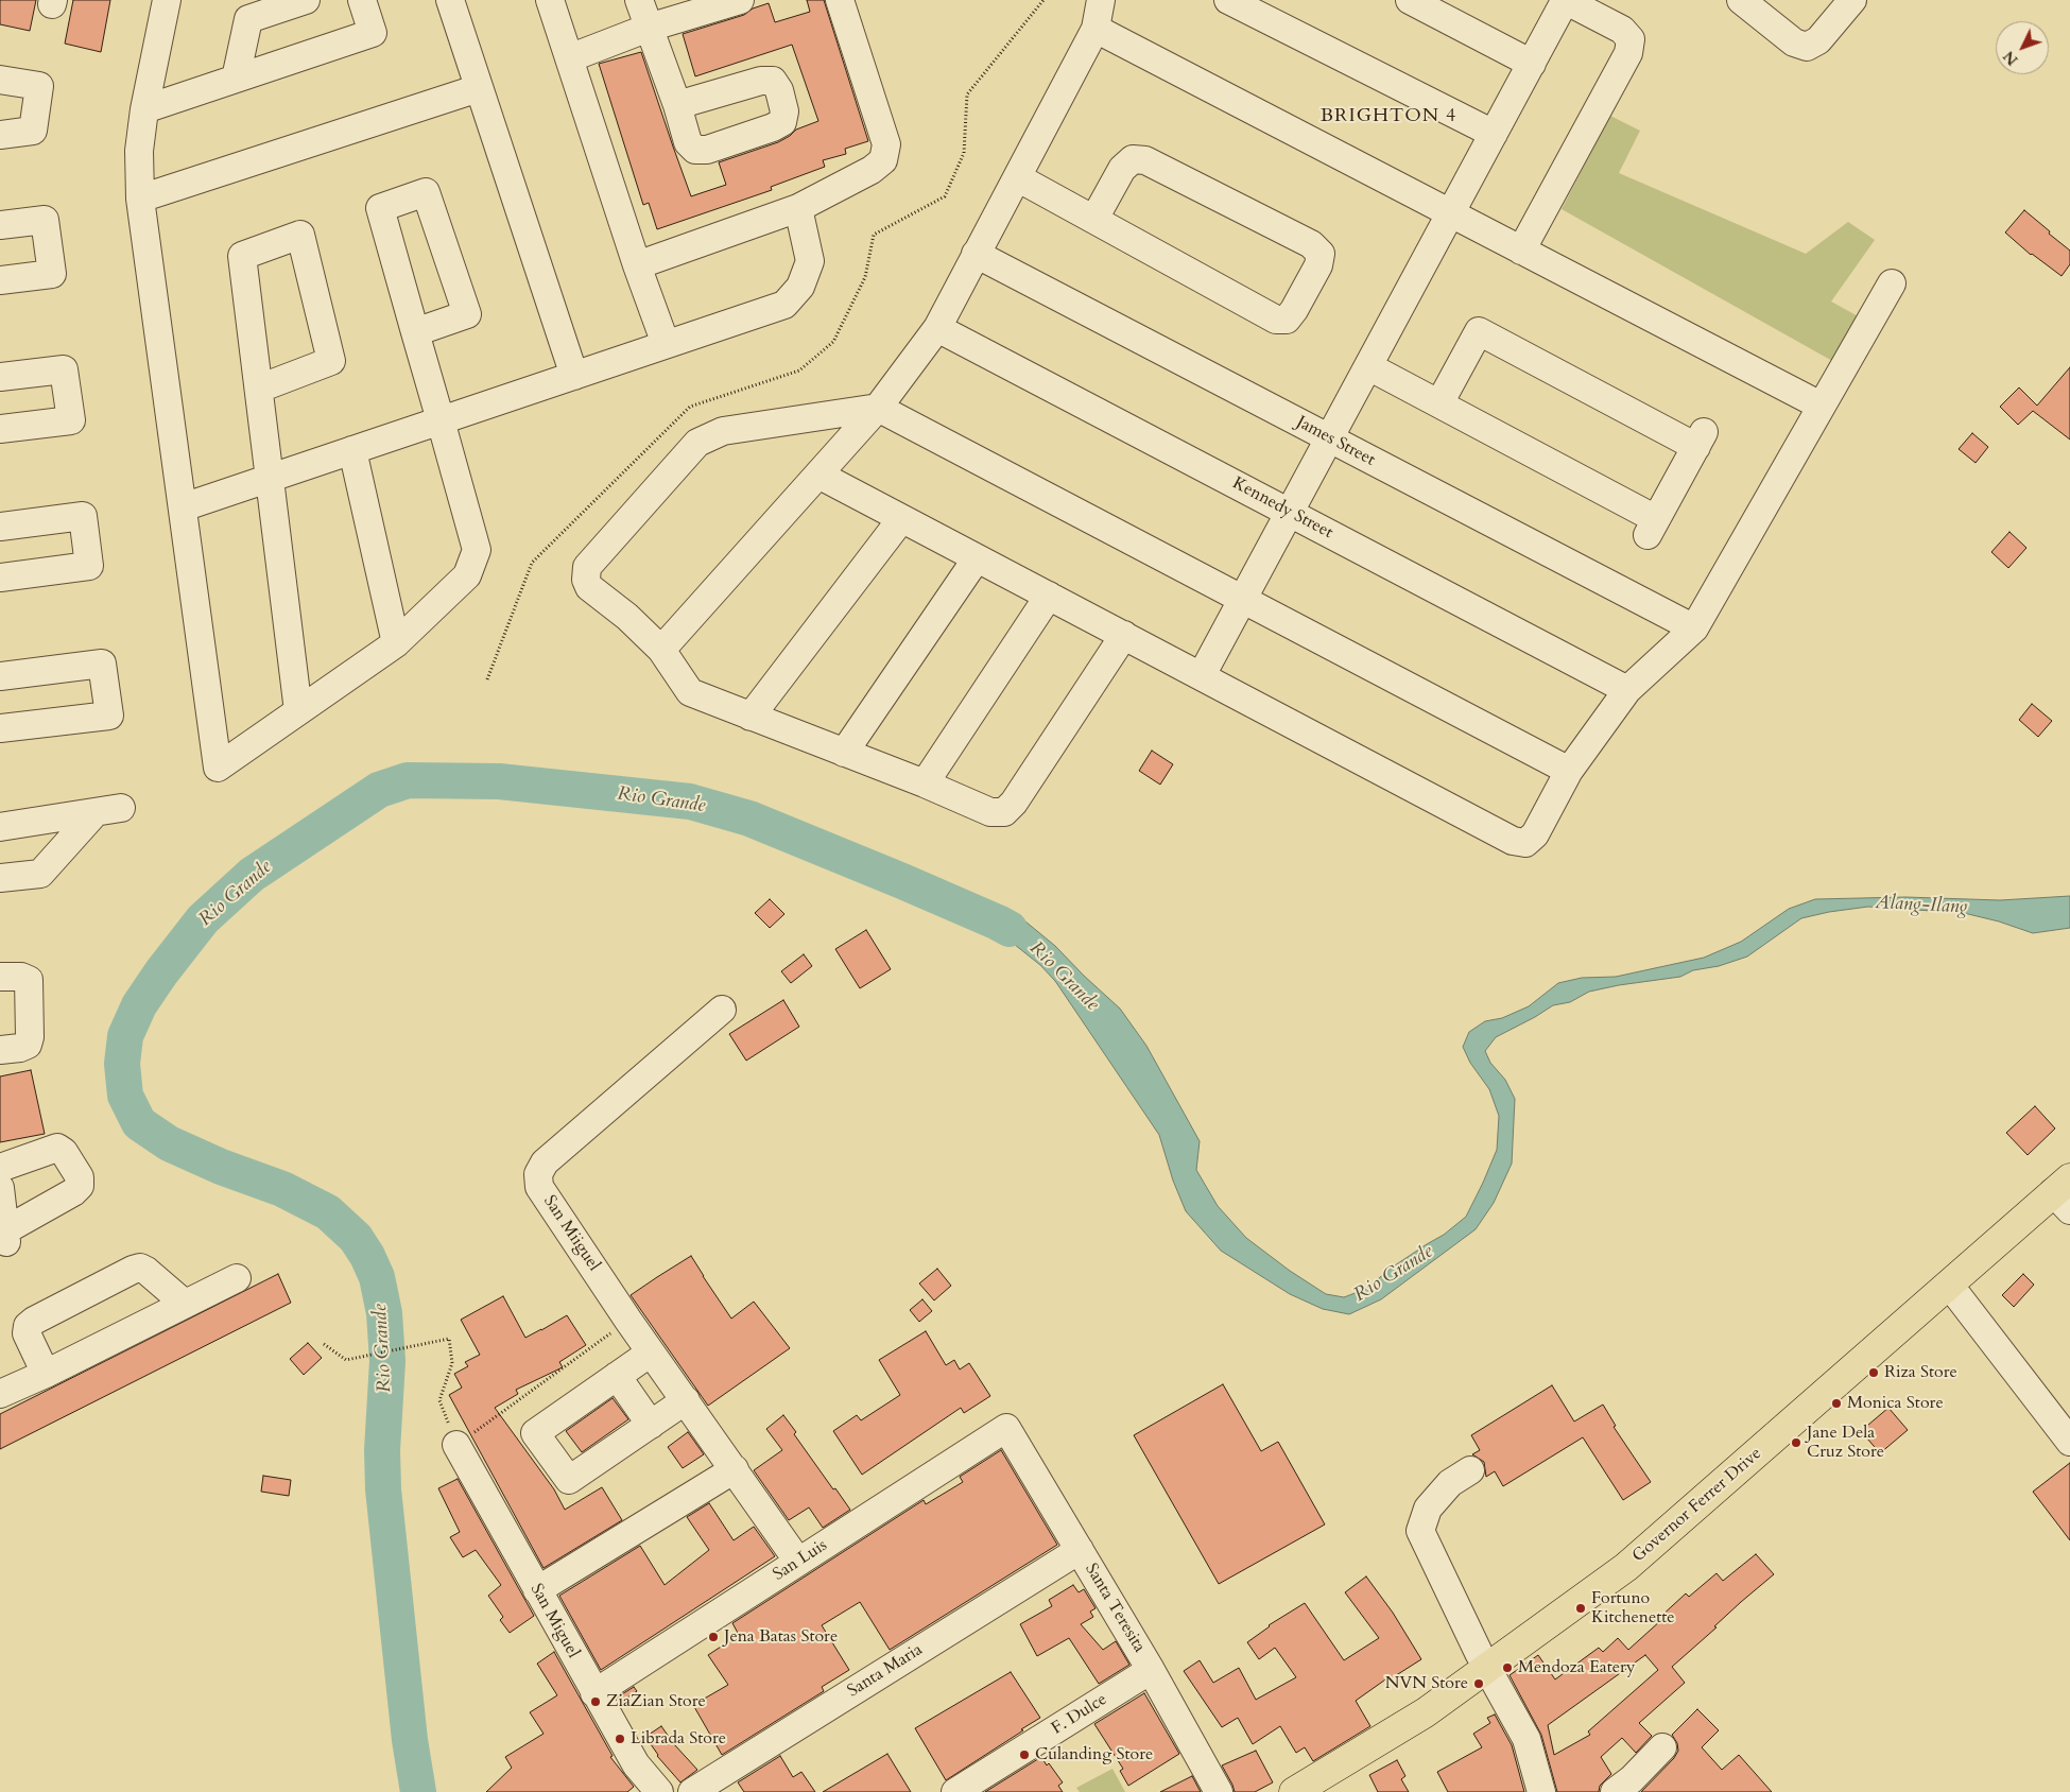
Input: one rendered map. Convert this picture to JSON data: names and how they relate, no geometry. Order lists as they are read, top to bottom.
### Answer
{
  "streets": {
    "main road": ["Governor Ferrer Drive"],
    "street": [
      "James Street",
      "Kennedy Street",
      "San Miiguel",
      "San Luis",
      "Santa Teresita",
      "San Miguel",
      "Santa Maria",
      "F. Dulce"
    ]
  },
  "crossings": [
    ["San Miiguel", "San Luis"],
    ["San Luis", "Santa Teresita"],
    ["San Luis", "San Miguel"],
    ["Santa Teresita", "Santa Maria"],
    ["Santa Teresita", "F. Dulce"]
  ],
  "districts": ["BRIGHTON 4"],
  "water": ["Rio Grande", "Alang-Ilang"],
  "places": [
    "Riza Store",
    "Monica Store",
    "Jane Dela Cruz Store",
    "Fortuno Kitchenette",
    "Jena Batas Store",
    "Mendoza Eatery",
    "NVN Store",
    "ZiaZian Store",
    "Librada Store",
    "Culanding Store"
  ],
  "north": "bottom left"
}
